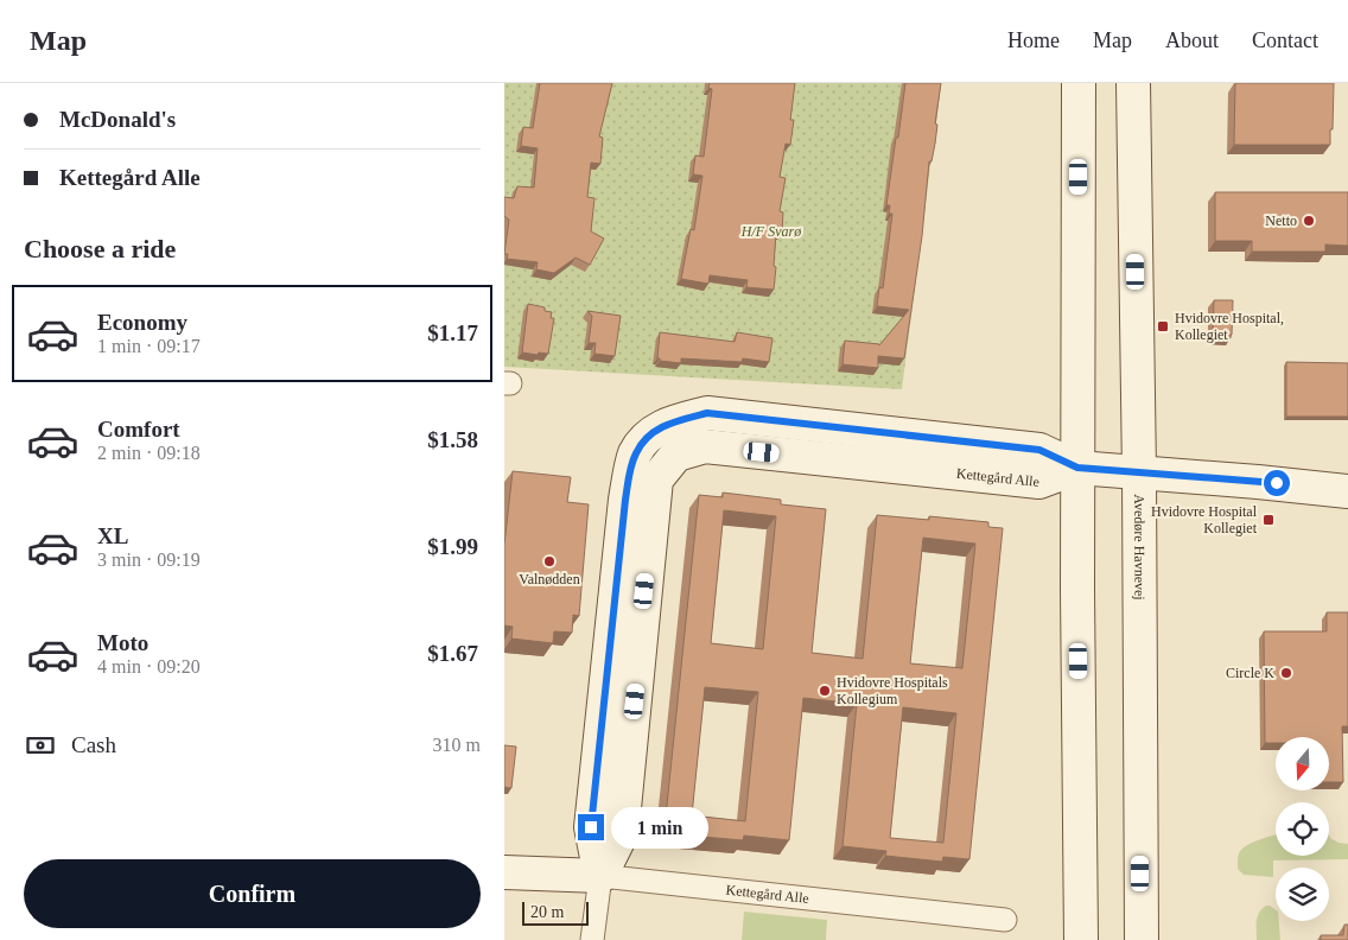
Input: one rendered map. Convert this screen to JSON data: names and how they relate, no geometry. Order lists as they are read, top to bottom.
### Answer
{
  "streets": {
    "street": ["Kettegård Alle", "Avedøre Havnevej"]
  },
  "parks": ["H/F Svarø"],
  "places": {
    "other": [
      "Netto",
      "Valnødden",
      "Circle K",
      "Hvidovre Hospitals Kollegium"
    ],
    "transit": ["Hvidovre Hospital, Kollegiet", "Hvidovre Hospital Kollegiet"]
  },
  "scale_bar": "20 m",
  "north": "bottom",
  "page": {
    "header": "Map",
    "nav": [
      "Home",
      "Map",
      "About",
      "Contact"
    ],
    "banner": ["McDonald's", "Kettegård Alle"],
    "heading": "Choose a ride",
    "list": [
      {
        "name": "Economy",
        "note": "1 min · 09:17",
        "value": "$1.17"
      },
      {
        "name": "Comfort",
        "note": "2 min · 09:18",
        "value": "$1.58"
      },
      {
        "name": "XL",
        "note": "3 min · 09:19",
        "value": "$1.99"
      },
      {
        "name": "Moto",
        "note": "4 min · 09:20",
        "value": "$1.67"
      }
    ],
    "pay": ["Cash", "310 m"],
    "bubble": "1 min",
    "buttons": "Confirm",
    "scale": "20 m"
  }
}
